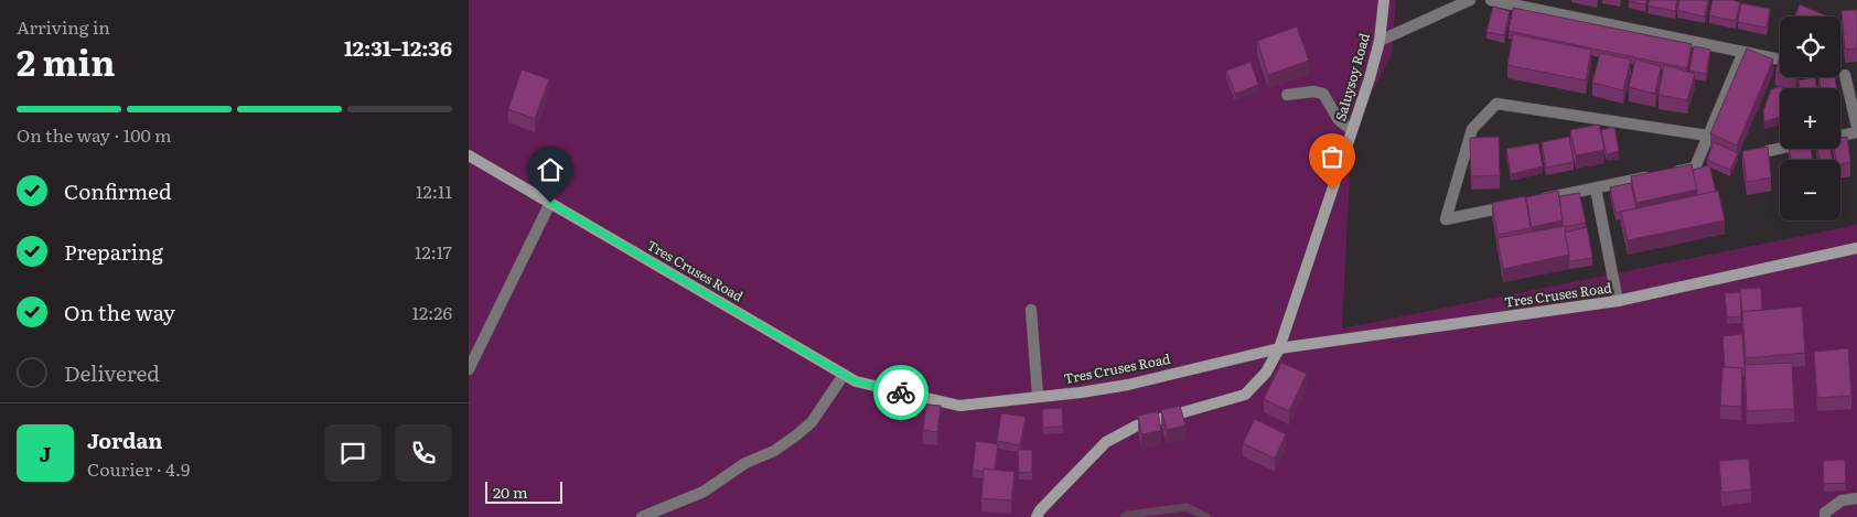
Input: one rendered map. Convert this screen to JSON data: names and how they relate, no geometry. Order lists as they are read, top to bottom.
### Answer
{
  "streets": {
    "main road": ["Saluysoy Road", "Tres Cruses Road"]
  },
  "crossings": [
    ["Saluysoy Road", "Tres Cruses Road"]
  ],
  "scale_bar": "20 m",
  "page": {
    "heading": ["2 min", "Arriving in", "12:31–12:36"],
    "panel": ["Jordan", "Courier · 4.9"],
    "map_buttons": ["+", "−"],
    "bar": "On the way · 100 m",
    "list": [
      ["Confirmed", "12:11"],
      ["Preparing", "12:17"],
      ["On the way", "12:26"],
      "Delivered"
    ],
    "round": "J",
    "scale": "20 m"
  }
}
